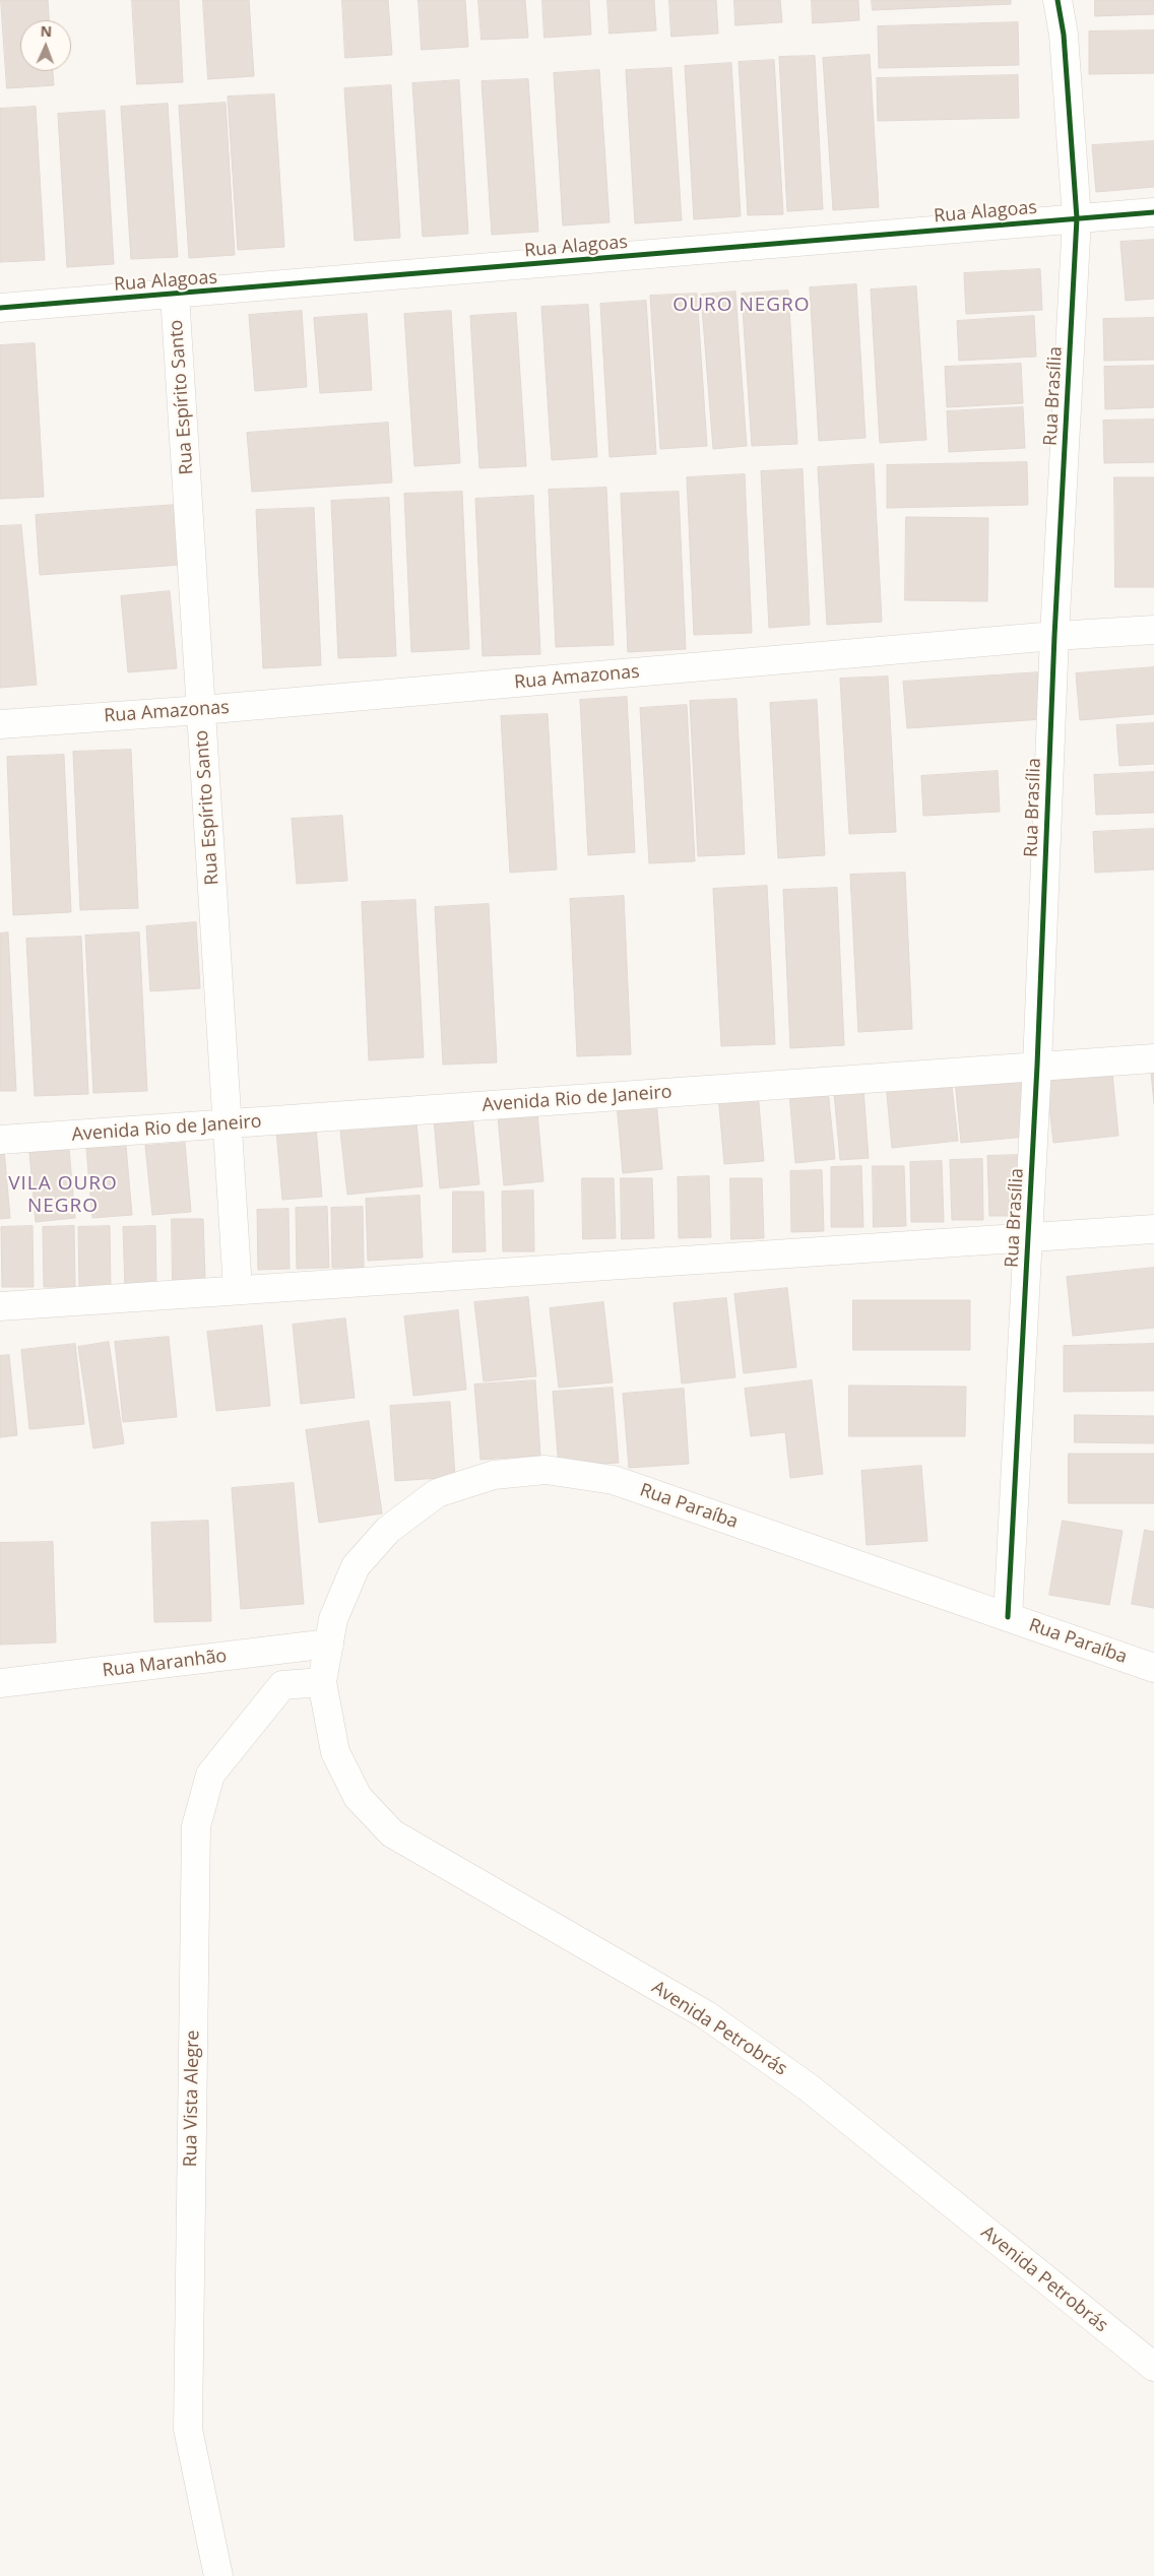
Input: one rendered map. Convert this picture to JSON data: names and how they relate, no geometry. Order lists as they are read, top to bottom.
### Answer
{
  "streets": {
    "street": [
      "Rua Alagoas",
      "Rua Brasília",
      "Rua Espírito Santo",
      "Rua Amazonas",
      "Avenida Rio de Janeiro",
      "Rua Paraíba",
      "Rua Maranhão",
      "Avenida Petrobrás",
      "Rua Vista Alegre"
    ]
  },
  "crossings": [
    ["Rua Alagoas", "Rua Brasília"],
    ["Rua Alagoas", "Rua Espírito Santo"],
    ["Rua Brasília", "Rua Amazonas"],
    ["Rua Brasília", "Avenida Rio de Janeiro"],
    ["Rua Brasília", "Rua Paraíba"],
    ["Rua Espírito Santo", "Rua Amazonas"],
    ["Rua Espírito Santo", "Avenida Rio de Janeiro"],
    ["Rua Paraíba", "Rua Maranhão"],
    ["Rua Paraíba", "Avenida Petrobrás"],
    ["Rua Paraíba", "Rua Vista Alegre"],
    ["Avenida Petrobrás", "Rua Vista Alegre"]
  ],
  "districts": ["OURO NEGRO", "VILA OURO NEGRO"],
  "north": "top"
}
